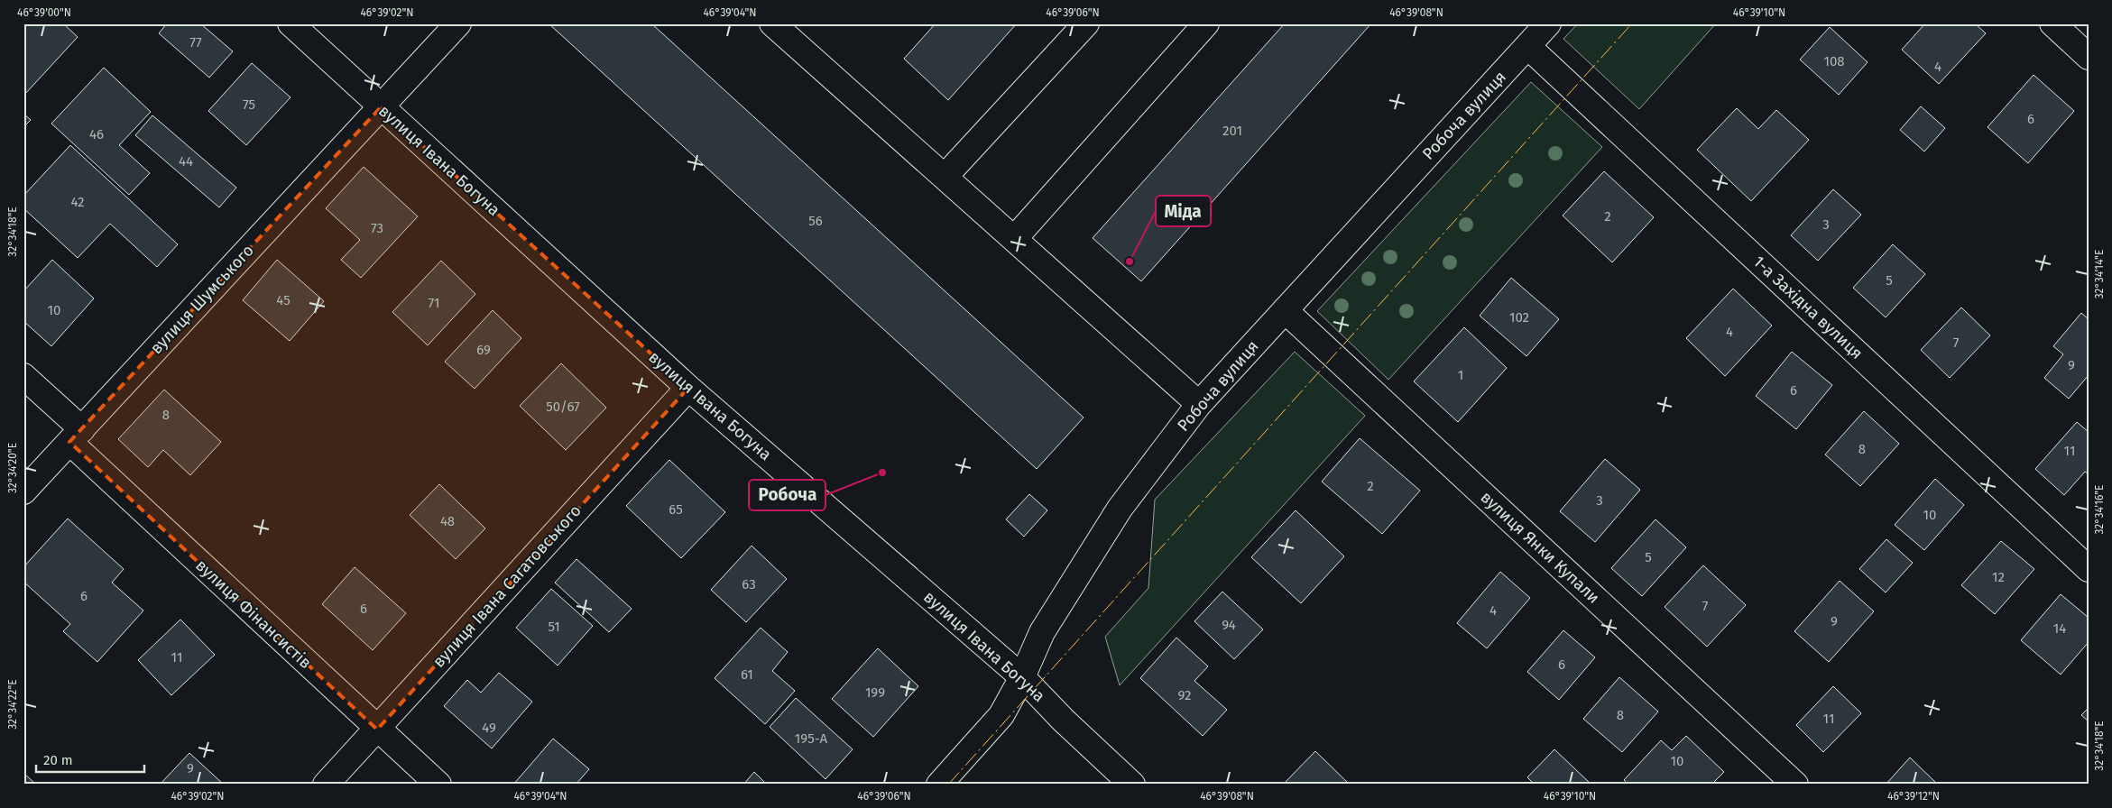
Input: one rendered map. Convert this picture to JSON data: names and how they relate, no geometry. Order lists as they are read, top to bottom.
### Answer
{
  "streets": {
    "street": [
      "Робоча вулиця",
      "вулиця Івана Богуна",
      "вулиця Шумського",
      "1-а Західна вулиця",
      "вулиця Янки Купали",
      "вулиця Івана Сагатовського",
      "вулиця Фінансистів"
    ]
  },
  "crossings": [
    ["Робоча вулиця", "вулиця Івана Богуна"],
    ["Робоча вулиця", "1-а Західна вулиця"],
    ["Робоча вулиця", "вулиця Янки Купали"],
    ["вулиця Івана Богуна", "вулиця Шумського"],
    ["вулиця Івана Богуна", "вулиця Івана Сагатовського"],
    ["вулиця Шумського", "вулиця Фінансистів"],
    ["вулиця Івана Сагатовського", "вулиця Фінансистів"]
  ],
  "places": ["Міда", "Робоча"],
  "house_numbers": [
    "77",
    "108",
    "4",
    "75",
    "6",
    "201",
    "46",
    "44",
    "42",
    "2",
    "56",
    "3",
    "73",
    "5",
    "45",
    "71",
    "10",
    "102",
    "4",
    "7",
    "69",
    "9",
    "1",
    "6",
    "50/67",
    "8",
    "8",
    "11",
    "2",
    "3",
    "65",
    "10",
    "48",
    "5",
    "12",
    "63",
    "6",
    "7",
    "6",
    "4",
    "9",
    "94",
    "51",
    "14",
    "11",
    "6",
    "61",
    "199",
    "92",
    "8",
    "11",
    "49",
    "195-А",
    "10",
    "9"
  ],
  "scale_bar": "20 m",
  "coordinates": [
    "46°39'00\"N",
    "46°39'02\"N",
    "46°39'04\"N",
    "46°39'06\"N",
    "46°39'08\"N",
    "46°39'10\"N",
    "32°34'18\"E",
    "32°34'14\"E",
    "32°34'20\"E",
    "32°34'16\"E",
    "32°34'22\"E",
    "46°39'12\"N"
  ]
}
